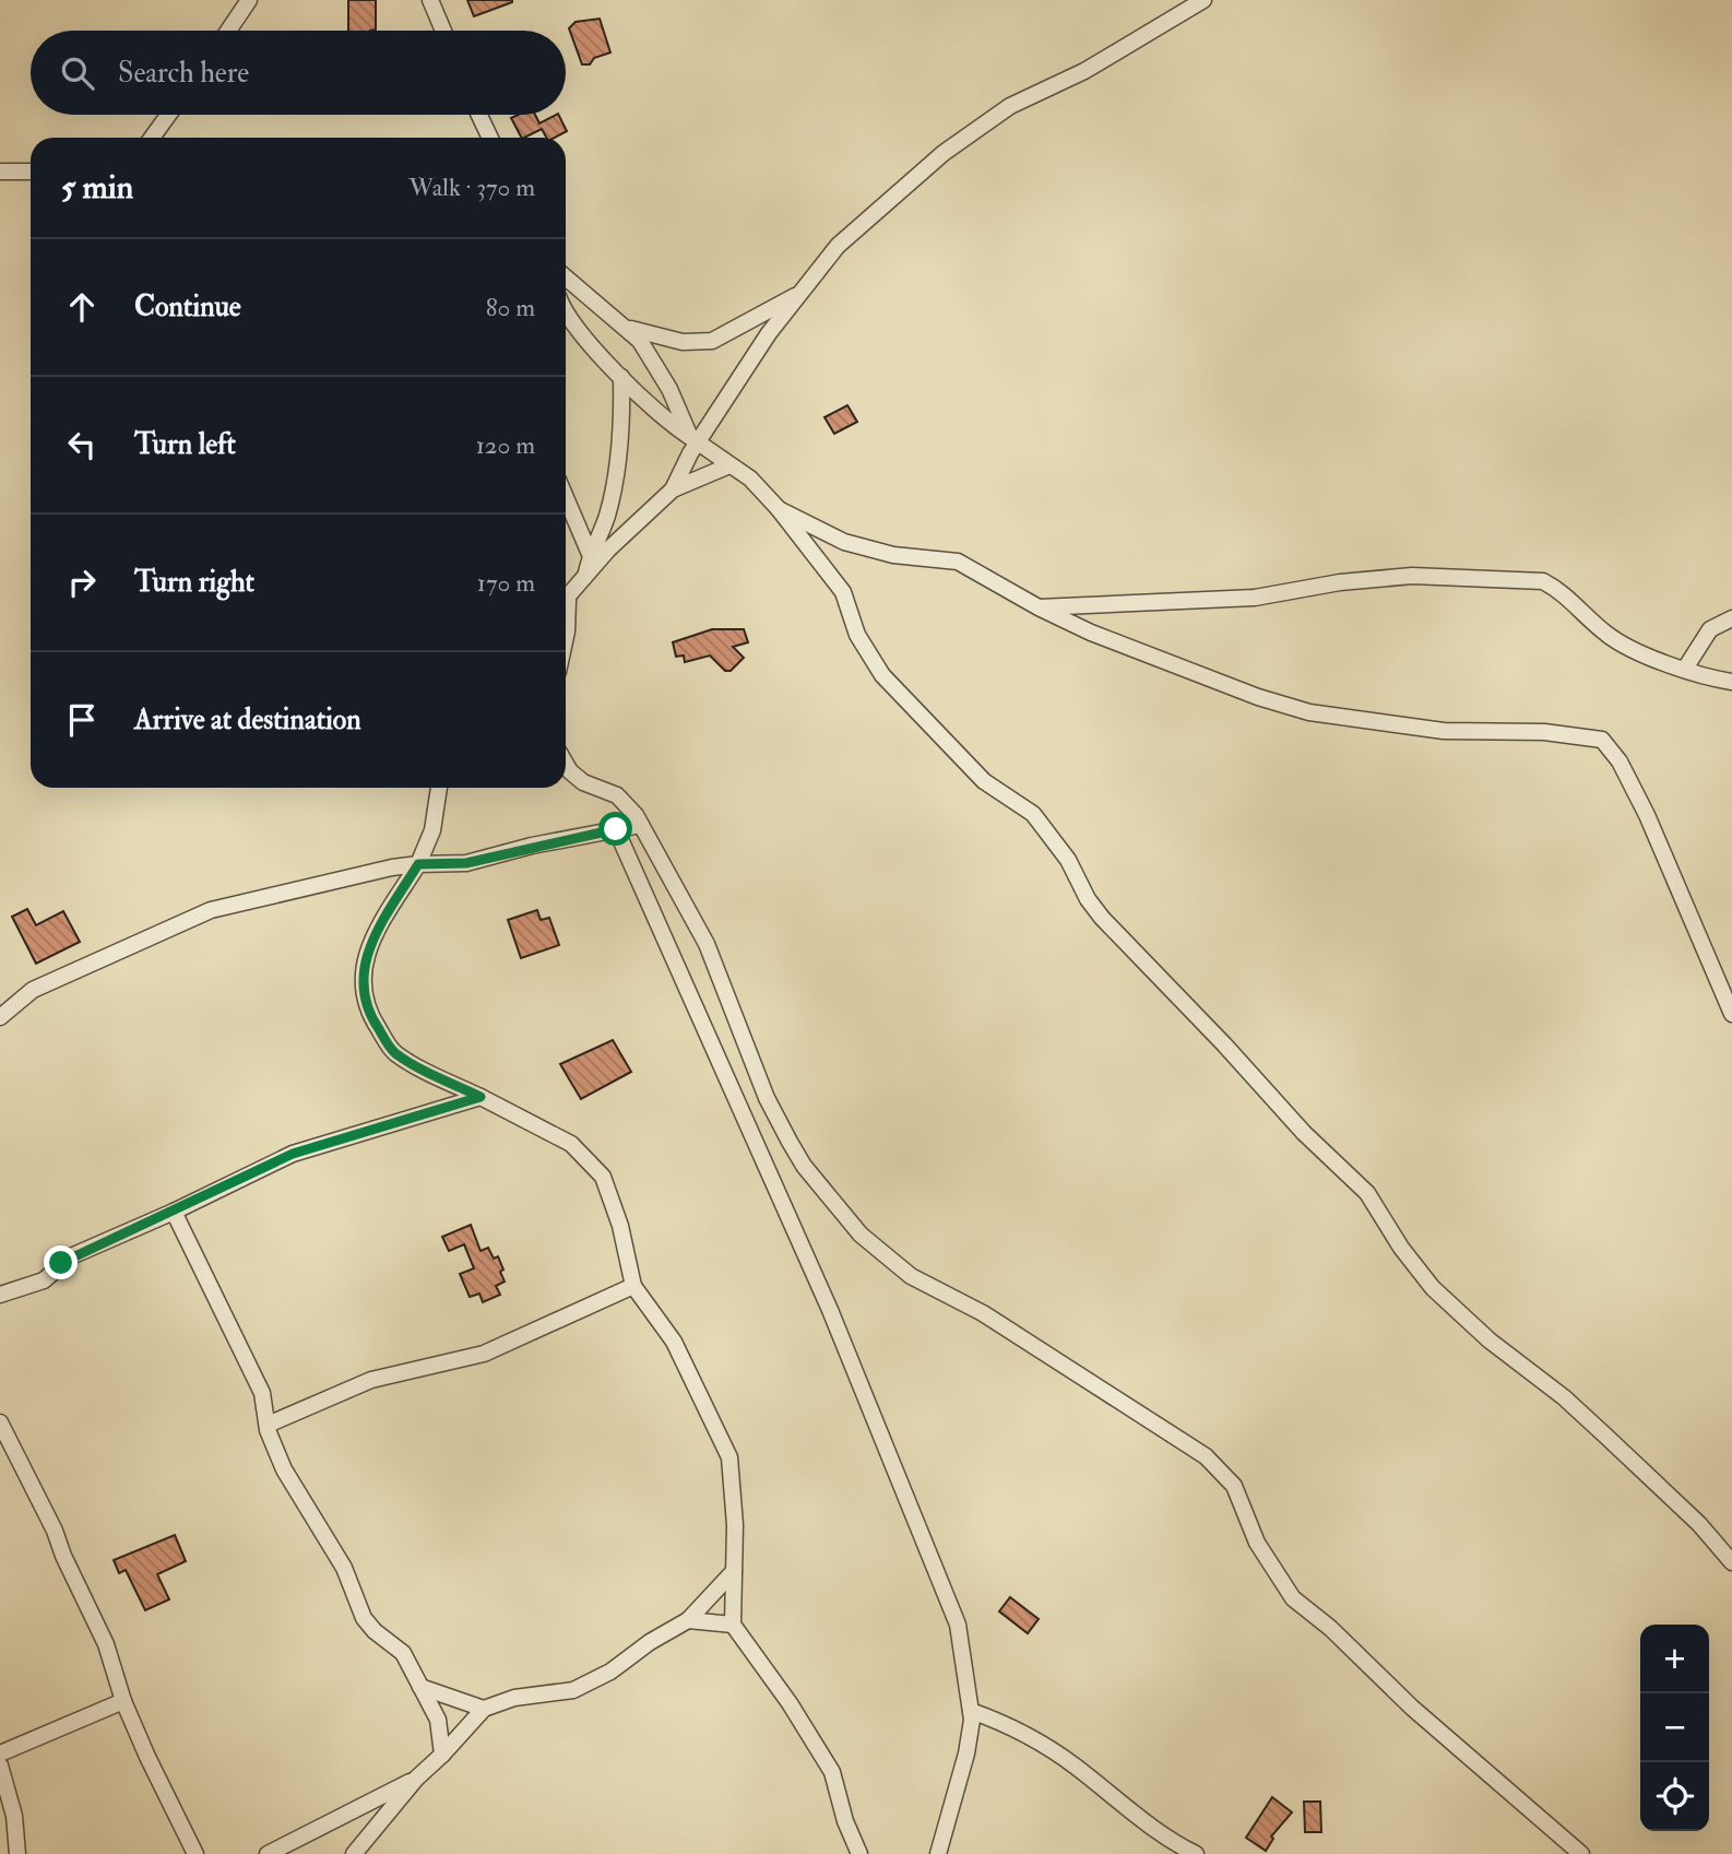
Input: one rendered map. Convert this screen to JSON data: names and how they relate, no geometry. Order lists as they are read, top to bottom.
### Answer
{
  "page": {
    "search": "Search here",
    "heading": ["5 min", "Walk · 370 m"],
    "list": [
      ["Continue", "80 m"],
      ["Turn left", "120 m"],
      ["Turn right", "170 m"],
      "Arrive at destination"
    ],
    "map_buttons": ["+", "−"]
  }
}
